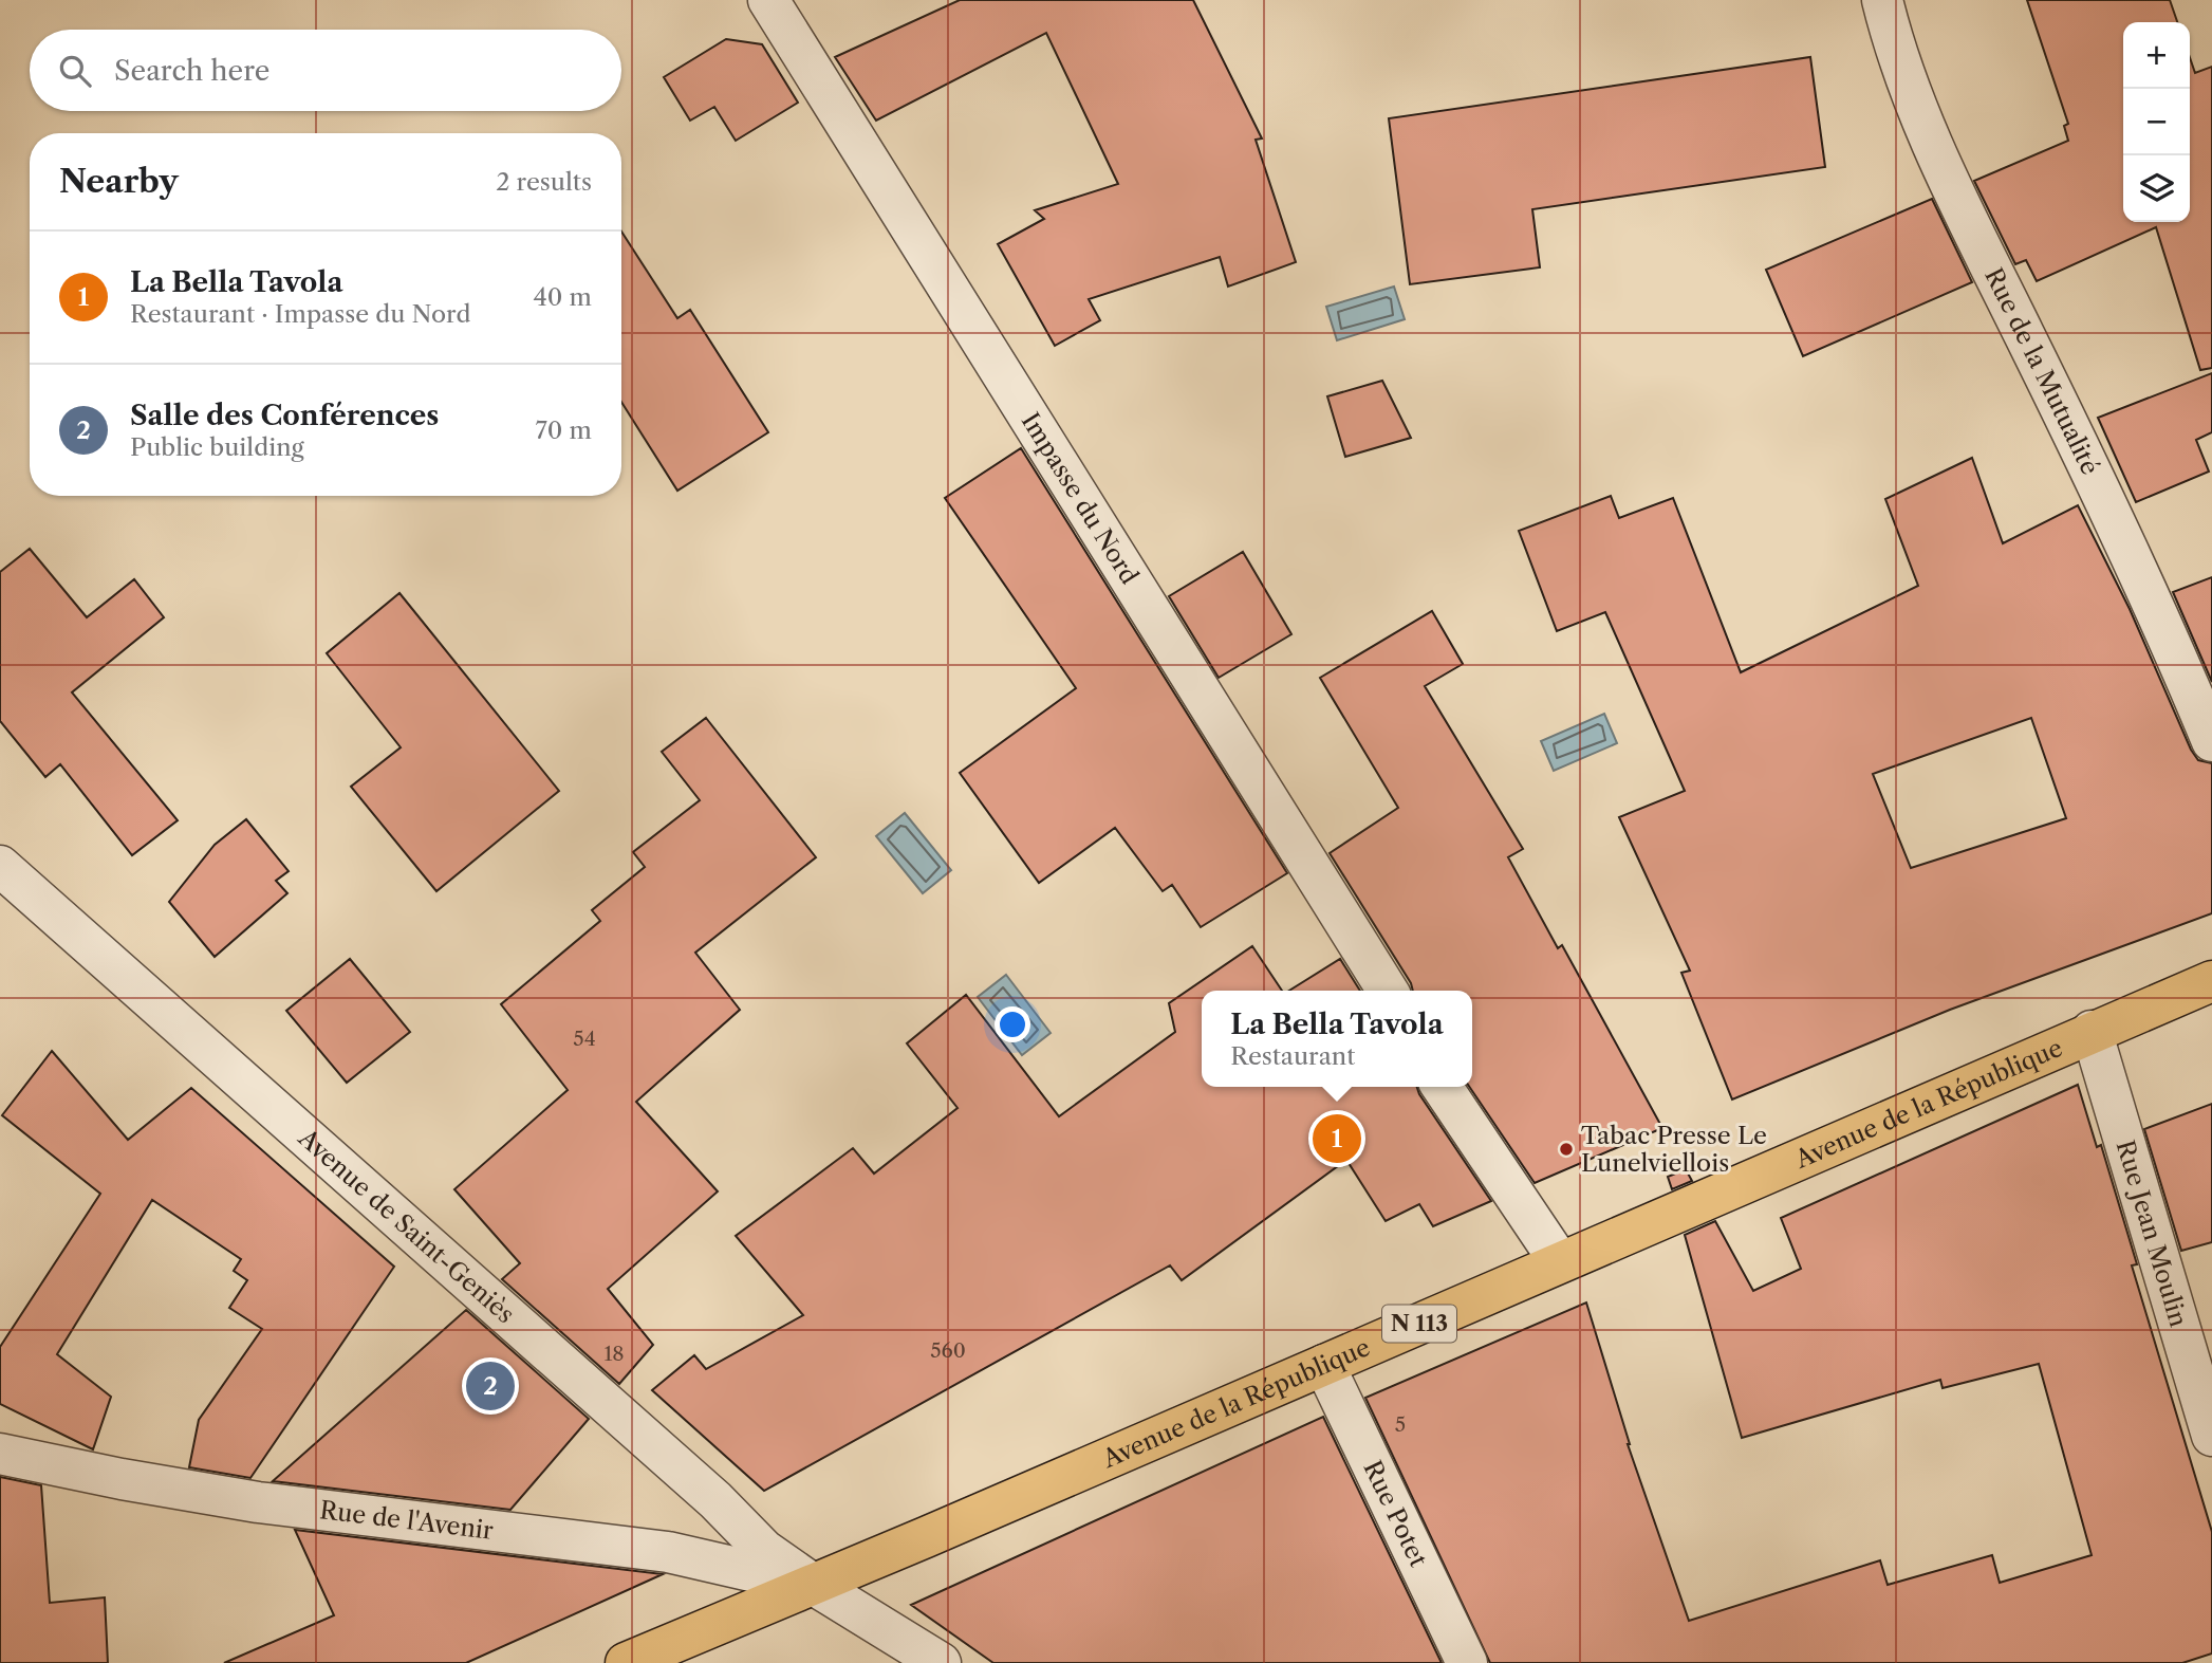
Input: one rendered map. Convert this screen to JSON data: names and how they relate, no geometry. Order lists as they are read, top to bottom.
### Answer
{
  "streets": {
    "main road": ["Avenue de la République", "N 113"],
    "street": [
      "Rue de la Mutualité",
      "Impasse du Nord",
      "Avenue de Saint-Geniès",
      "Rue Jean Moulin",
      "Rue Potet",
      "Rue de l'Avenir"
    ]
  },
  "crossings": [
    ["Avenue de la République", "Avenue de Saint-Geniès"],
    ["Avenue de la République", "Rue Jean Moulin"],
    ["Avenue de la République", "Rue Potet"],
    ["Avenue de la République", "Rue de l'Avenir"],
    ["Avenue de Saint-Geniès", "Rue de l'Avenir"]
  ],
  "places": ["Tabac Presse Le Lunelviellois"],
  "house_numbers": [
    "54",
    "560",
    "18",
    "5"
  ],
  "page": {
    "map_buttons": ["+", "−"],
    "search": "Search here",
    "heading": ["Nearby", "2 results"],
    "list": [
      {
        "mark": "1",
        "name": "La Bella Tavola",
        "note": "Restaurant · Impasse du Nord",
        "value": "40 m"
      },
      {
        "mark": "2",
        "name": "Salle des Conférences",
        "note": "Public building",
        "value": "70 m"
      }
    ],
    "popup": ["La Bella Tavola", "Restaurant"],
    "pins": ["1", "2"]
  }
}
